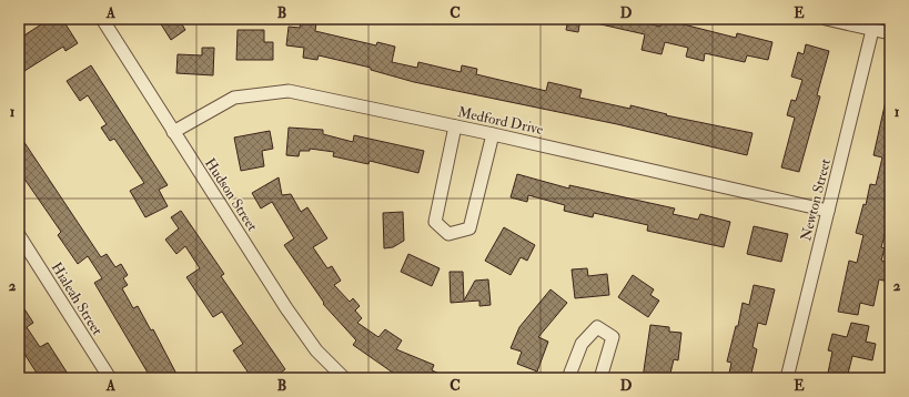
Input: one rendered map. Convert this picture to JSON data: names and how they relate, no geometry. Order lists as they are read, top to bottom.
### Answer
{
  "streets": {
    "street": [
      "Medford Drive",
      "Hudson Street",
      "Newton Street",
      "Hialeah Street"
    ]
  },
  "crossings": [
    ["Medford Drive", "Hudson Street"],
    ["Medford Drive", "Newton Street"]
  ],
  "grid": {
    "columns": [
      "A",
      "B",
      "C",
      "D",
      "E"
    ],
    "rows": ["1", "2"]
  }
}
